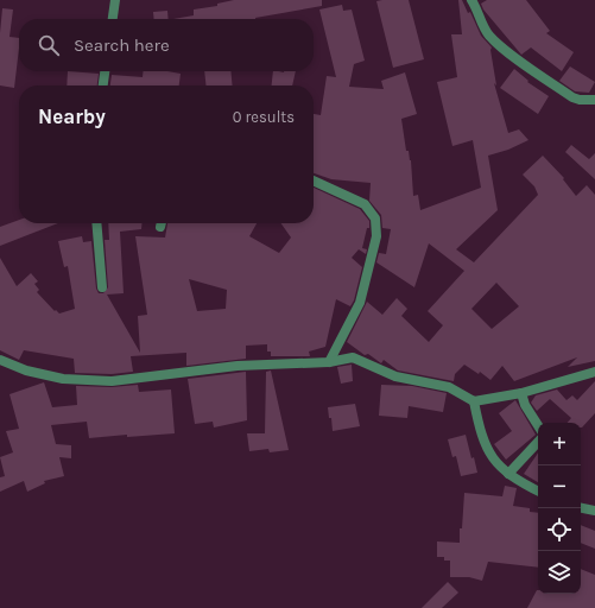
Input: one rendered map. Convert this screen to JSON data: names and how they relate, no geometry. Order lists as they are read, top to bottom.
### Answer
{
  "page": {
    "search": "Search here",
    "heading": ["Nearby", "0 results"],
    "map_buttons": ["+", "−"]
  }
}
